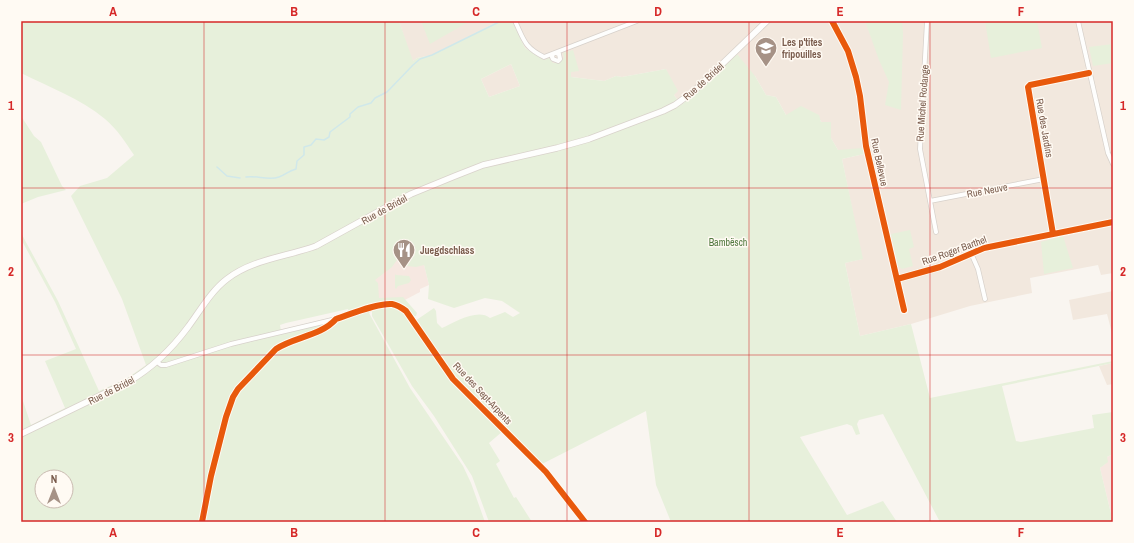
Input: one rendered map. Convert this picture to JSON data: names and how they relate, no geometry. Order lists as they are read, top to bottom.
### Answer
{
  "streets": {
    "main road": ["Rue de Bridel"],
    "street": [
      "Rue Michel Rodange",
      "Rue des Jardins",
      "Rue Bellevue",
      "Rue Neuve",
      "Rue Roger Barthel",
      "Rue des Sept-Arpents"
    ]
  },
  "crossings": [
    ["Rue de Bridel", "Rue des Sept-Arpents"],
    ["Rue Michel Rodange", "Rue Neuve"],
    ["Rue des Jardins", "Rue Neuve"],
    ["Rue des Jardins", "Rue Roger Barthel"],
    ["Rue Bellevue", "Rue Roger Barthel"]
  ],
  "parks": ["Bambësch"],
  "places": {
    "school or university": ["Les p'tites fripouilles"],
    "restaurant": ["Juegdschlass"]
  },
  "north": "top",
  "grid": {
    "columns": [
      "A",
      "B",
      "C",
      "D",
      "E",
      "F"
    ],
    "rows": ["1", "2", "3"]
  }
}
